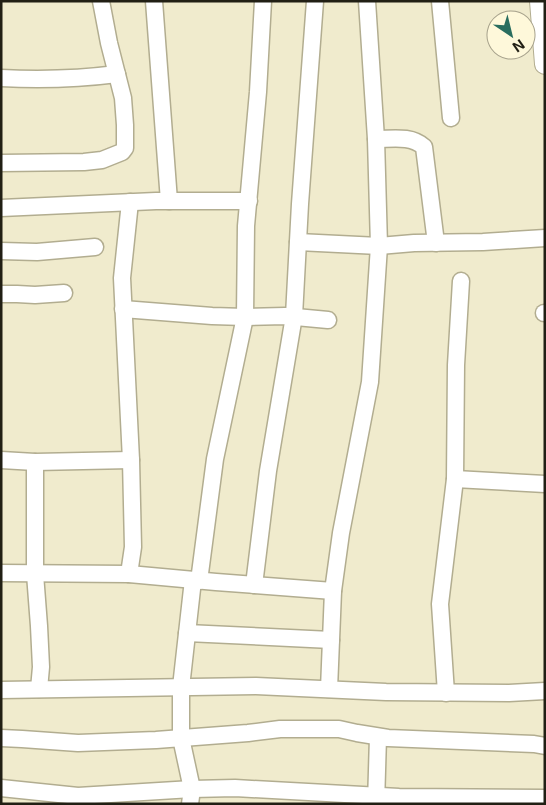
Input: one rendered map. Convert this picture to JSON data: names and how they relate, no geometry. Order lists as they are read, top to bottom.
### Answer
{
  "north": "bottom right"
}
